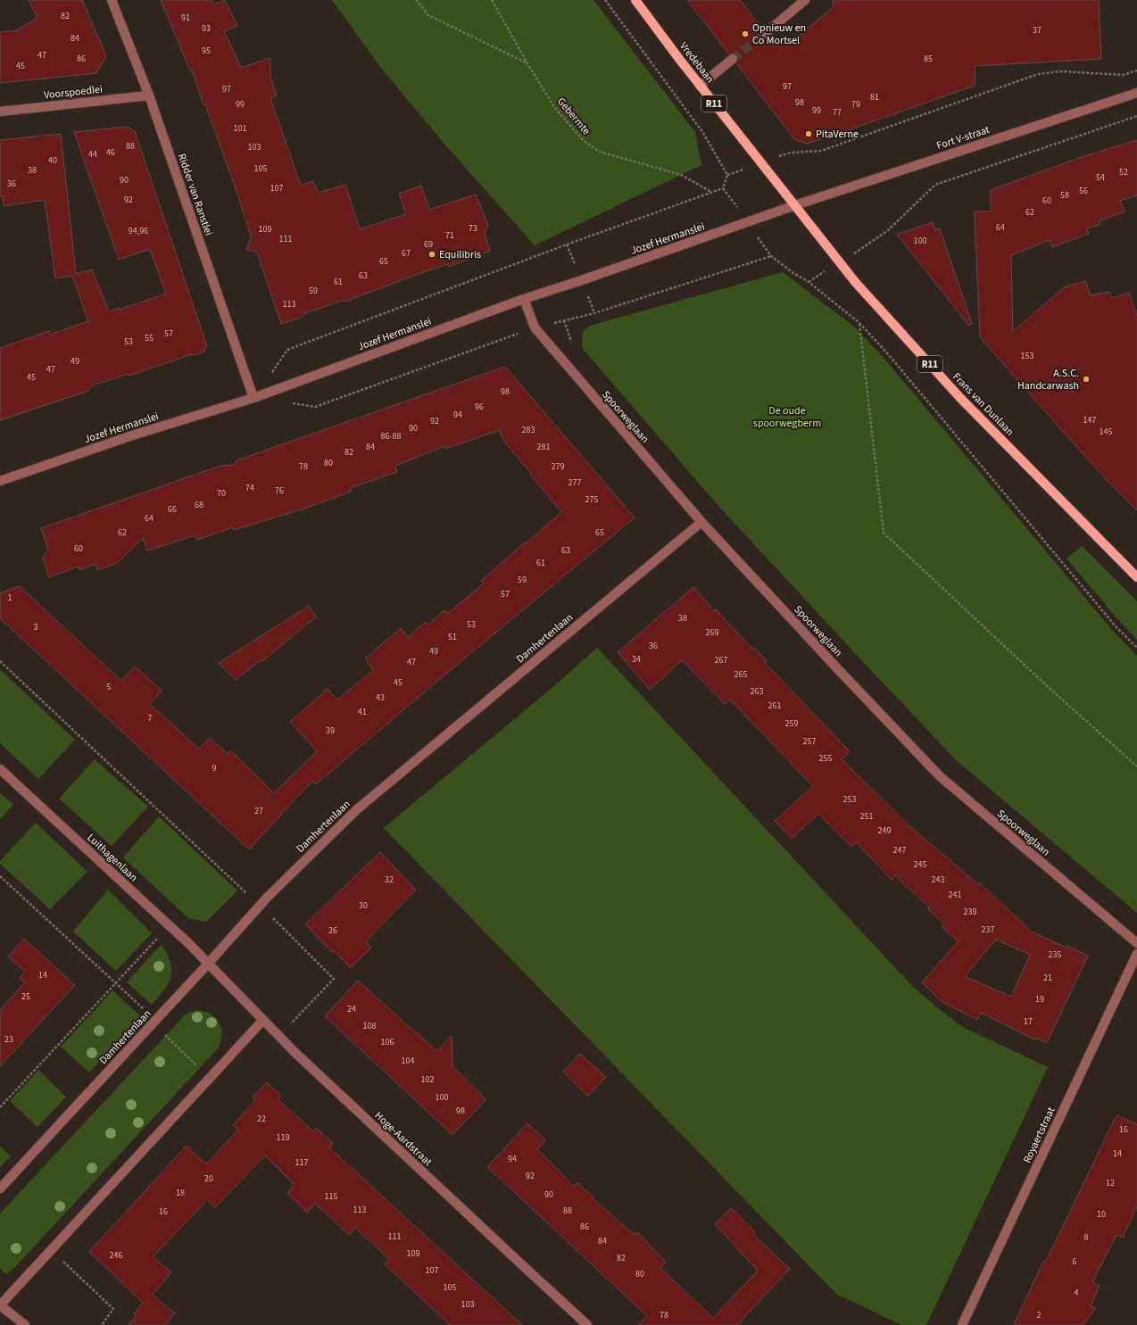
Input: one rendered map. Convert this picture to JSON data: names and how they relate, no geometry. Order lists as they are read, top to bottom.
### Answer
{
  "streets": {
    "main road": ["Vredebaan", "R11", "Frans van Dunlaan"],
    "street": [
      "Voorspoedlei",
      "Fort V-straat",
      "Ridder van Ranstlei",
      "Jozef Hermanslei",
      "Spoorweglaan",
      "Damhertenlaan",
      "Luithagenlaan",
      "Royaertstraat",
      "Hoge-Aardstraat"
    ],
    "path": ["Gebermte"]
  },
  "crossings": [
    ["Vredebaan", "Fort V-straat"],
    ["Vredebaan", "Jozef Hermanslei"],
    ["Vredebaan", "Frans van Dunlaan"],
    ["Voorspoedlei", "Ridder van Ranstlei"],
    ["Fort V-straat", "Jozef Hermanslei"],
    ["Fort V-straat", "Frans van Dunlaan"],
    ["Ridder van Ranstlei", "Jozef Hermanslei"],
    ["Jozef Hermanslei", "Frans van Dunlaan"],
    ["Jozef Hermanslei", "Spoorweglaan"],
    ["Spoorweglaan", "Damhertenlaan"],
    ["Damhertenlaan", "Luithagenlaan"],
    ["Damhertenlaan", "Hoge-Aardstraat"],
    ["Luithagenlaan", "Hoge-Aardstraat"]
  ],
  "parks": ["De oude spoorwegberm"],
  "places": [
    "Opnieuw en Co Mortsel",
    "PitaVerne",
    "Equilibris",
    "A.S.C. Handcarwash"
  ],
  "house_numbers": [
    "82",
    "91",
    "93",
    "37",
    "84",
    "95",
    "47",
    "86",
    "85",
    "45",
    "97",
    "97",
    "81",
    "98",
    "99",
    "79",
    "99",
    "77",
    "101",
    "88",
    "103",
    "46",
    "44",
    "40",
    "105",
    "38",
    "52",
    "54",
    "90",
    "36",
    "107",
    "56",
    "58",
    "92",
    "60",
    "62",
    "64",
    "73",
    "109",
    "94,96",
    "71",
    "111",
    "100",
    "69",
    "67",
    "65",
    "63",
    "61",
    "59",
    "113",
    "57",
    "55",
    "53",
    "153",
    "49",
    "47",
    "45",
    "98",
    "96",
    "94",
    "147",
    "92",
    "90",
    "283",
    "145",
    "86-88",
    "84",
    "281",
    "82",
    "80",
    "78",
    "279",
    "277",
    "74",
    "76",
    "70",
    "275",
    "68",
    "66",
    "64",
    "62",
    "65",
    "60",
    "63",
    "61",
    "59",
    "57",
    "1",
    "38",
    "53",
    "3",
    "269",
    "51",
    "36",
    "49",
    "34",
    "267",
    "47",
    "265",
    "45",
    "5",
    "263",
    "43",
    "261",
    "41",
    "7",
    "259",
    "39",
    "257",
    "255",
    "9",
    "253",
    "27",
    "251",
    "249",
    "247",
    "245",
    "32",
    "243",
    "241",
    "30",
    "239",
    "237",
    "26",
    "235",
    "14",
    "21",
    "25",
    "19",
    "24",
    "17",
    "108",
    "23",
    "106",
    "104",
    "102",
    "100",
    "98",
    "22",
    "16",
    "119",
    "14",
    "94",
    "117",
    "92",
    "20",
    "12",
    "18",
    "90",
    "115",
    "113",
    "88",
    "16",
    "10",
    "86",
    "111",
    "8",
    "84",
    "109",
    "246",
    "82",
    "6",
    "107",
    "80",
    "105",
    "4",
    "103",
    "78",
    "2"
  ]
}
